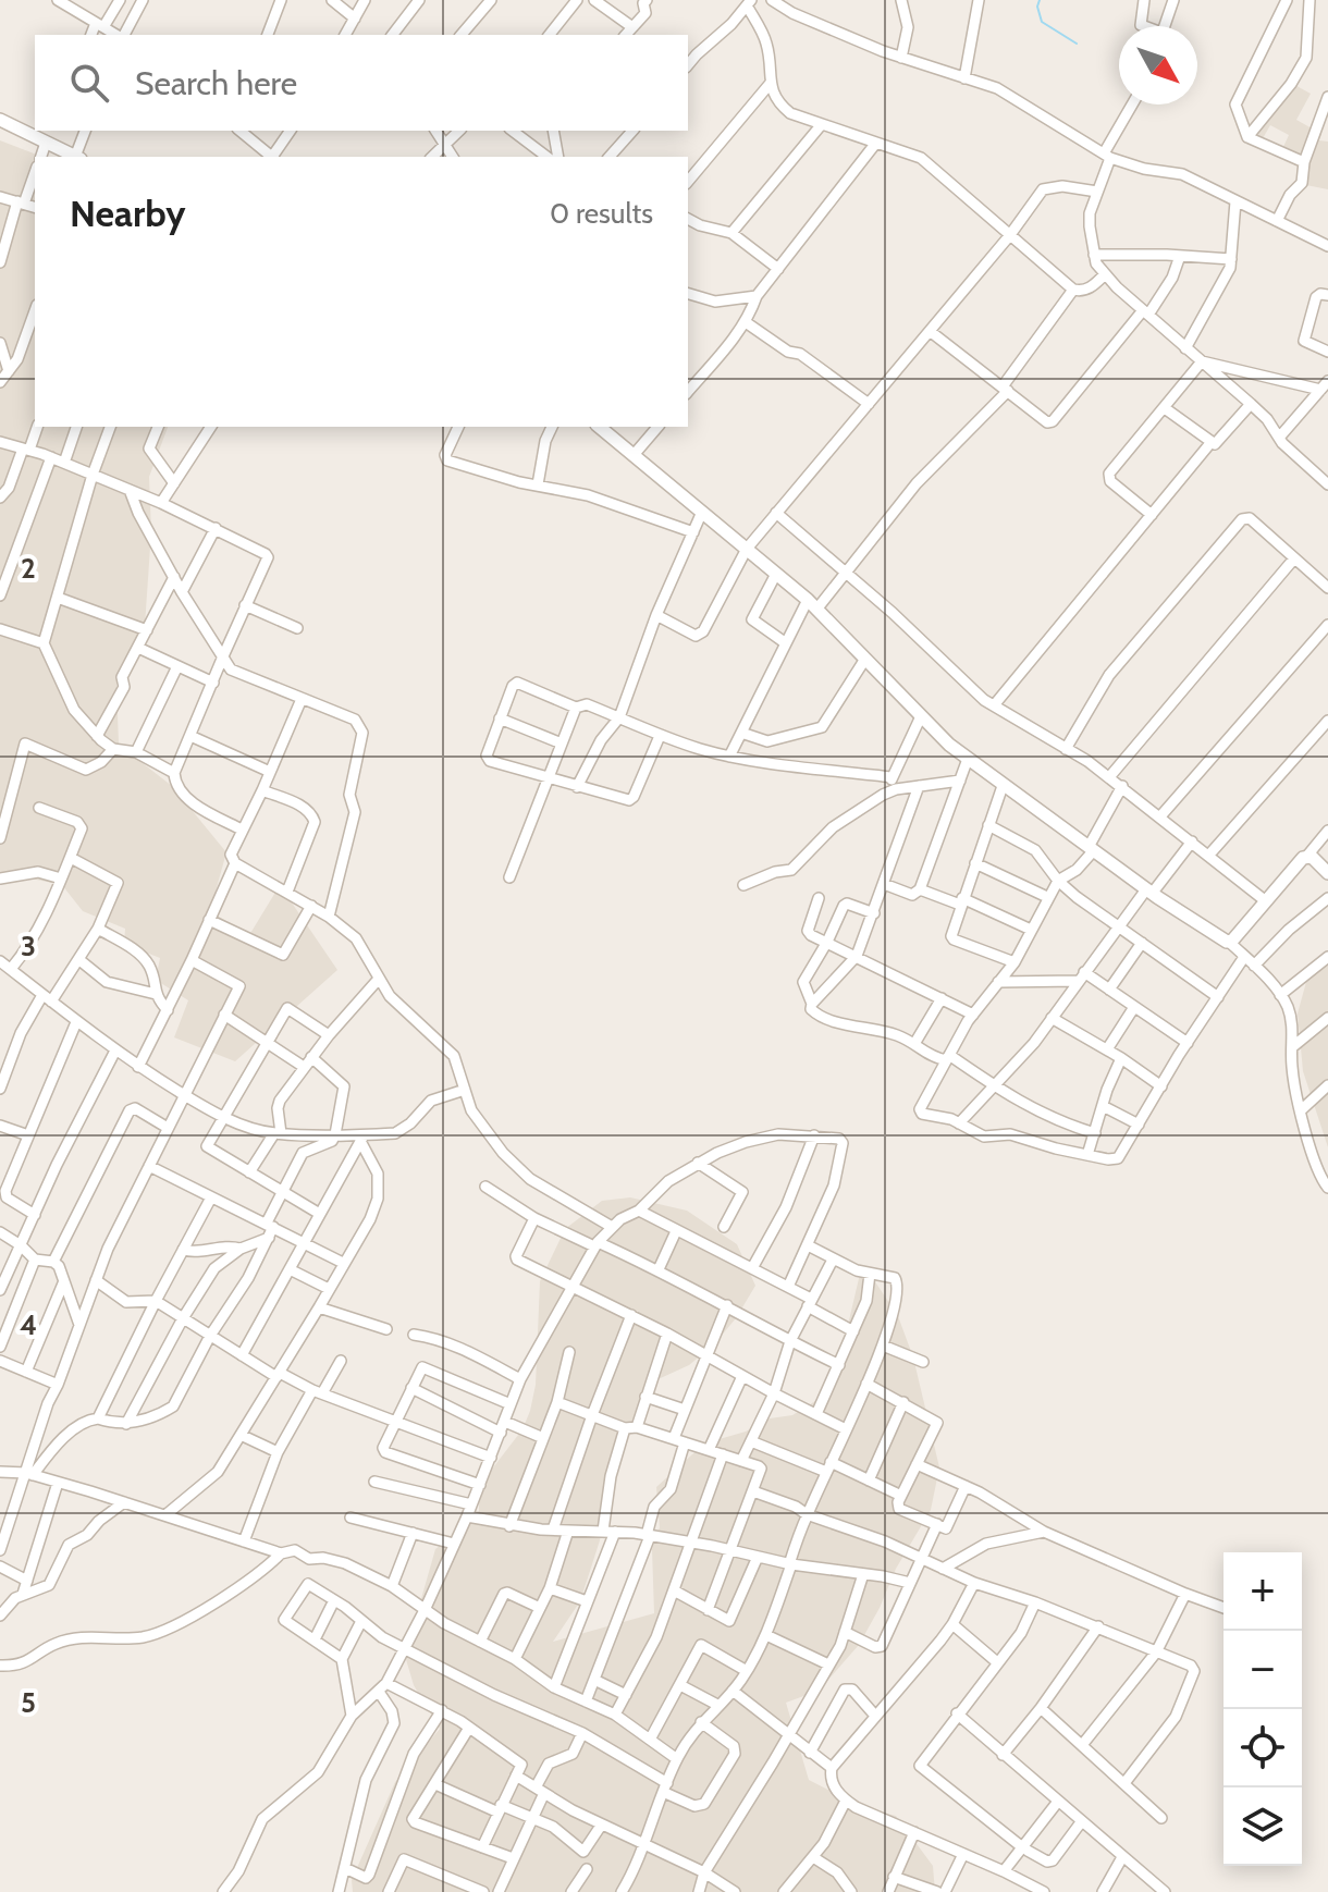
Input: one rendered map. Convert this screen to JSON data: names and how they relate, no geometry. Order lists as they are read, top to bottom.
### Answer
{
  "north": "bottom right",
  "page": {
    "search": "Search here",
    "heading": ["Nearby", "0 results"],
    "map_buttons": ["+", "−"]
  },
  "grid": {
    "rows": [
      "2",
      "3",
      "4",
      "5"
    ]
  }
}
